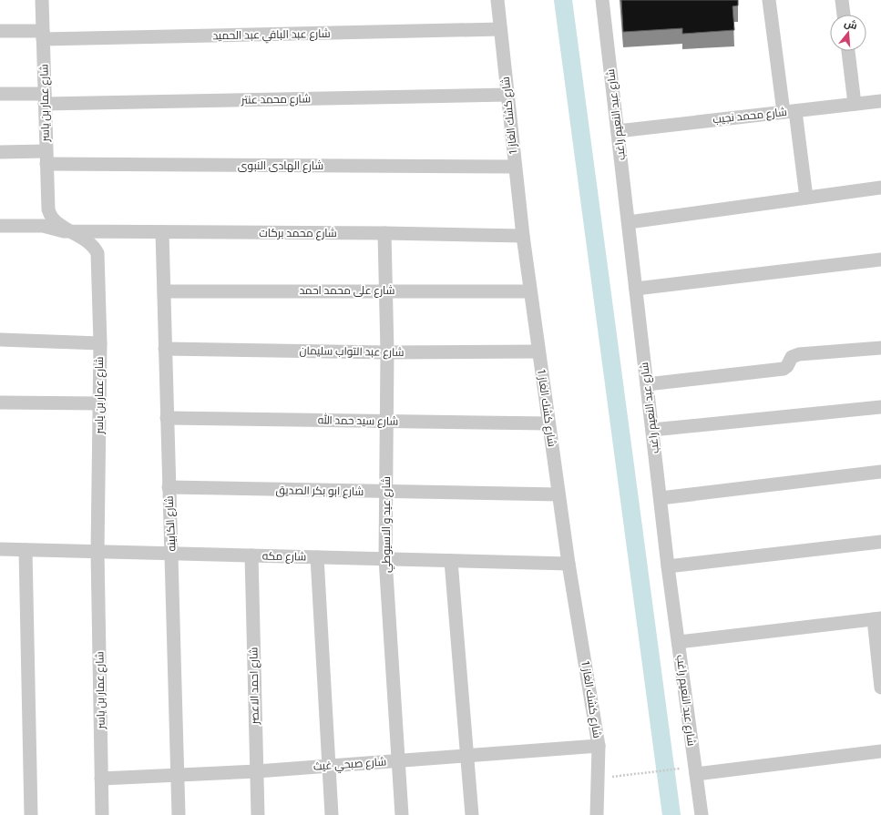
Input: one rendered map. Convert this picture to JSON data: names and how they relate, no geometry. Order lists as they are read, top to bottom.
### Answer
{
  "streets": {
    "street": [
      "شارع عبد الباقي عبد الحميد",
      "شارع محمد عنتر",
      "شارع عمار بن ياسر",
      "شارع عبد النعيم راغب",
      "شارع كشك الغاز 1",
      "شارع محمد نجيب",
      "شارع الهادى النبوى",
      "شارع محمد بركات",
      "شارع على محمد احمد",
      "شارع عبد التواب سليمان",
      "شارع سيد حمد الله",
      "شارع ابو بكر الصديق",
      "شارع الكابينه",
      "شارع عيد و الاسيوطي",
      "شارع مكه",
      "شارع احمد الاعصر",
      "شارع صبحي غيث"
    ]
  },
  "crossings": [
    ["شارع عبد الباقي عبد الحميد", "شارع عمار بن ياسر"],
    ["شارع عبد الباقي عبد الحميد", "شارع كشك الغاز 1"],
    ["شارع محمد عنتر", "شارع عمار بن ياسر"],
    ["شارع محمد عنتر", "شارع كشك الغاز 1"],
    ["شارع عمار بن ياسر", "شارع الهادى النبوى"],
    ["شارع عمار بن ياسر", "شارع محمد بركات"],
    ["شارع عمار بن ياسر", "شارع مكه"],
    ["شارع عمار بن ياسر", "شارع صبحي غيث"],
    ["شارع عبد النعيم راغب", "شارع محمد نجيب"],
    ["شارع كشك الغاز 1", "شارع الهادى النبوى"],
    ["شارع كشك الغاز 1", "شارع محمد بركات"],
    ["شارع كشك الغاز 1", "شارع على محمد احمد"],
    ["شارع كشك الغاز 1", "شارع عبد التواب سليمان"],
    ["شارع كشك الغاز 1", "شارع سيد حمد الله"],
    ["شارع كشك الغاز 1", "شارع ابو بكر الصديق"],
    ["شارع كشك الغاز 1", "شارع مكه"],
    ["شارع كشك الغاز 1", "شارع صبحي غيث"],
    ["شارع محمد بركات", "شارع الكابينه"],
    ["شارع محمد بركات", "شارع عيد و الاسيوطي"],
    ["شارع على محمد احمد", "شارع الكابينه"],
    ["شارع على محمد احمد", "شارع عيد و الاسيوطي"],
    ["شارع عبد التواب سليمان", "شارع الكابينه"],
    ["شارع عبد التواب سليمان", "شارع عيد و الاسيوطي"],
    ["شارع سيد حمد الله", "شارع الكابينه"],
    ["شارع سيد حمد الله", "شارع عيد و الاسيوطي"],
    ["شارع ابو بكر الصديق", "شارع الكابينه"],
    ["شارع ابو بكر الصديق", "شارع عيد و الاسيوطي"],
    ["شارع الكابينه", "شارع مكه"],
    ["شارع الكابينه", "شارع صبحي غيث"],
    ["شارع عيد و الاسيوطي", "شارع مكه"],
    ["شارع عيد و الاسيوطي", "شارع صبحي غيث"],
    ["شارع مكه", "شارع احمد الاعصر"],
    ["شارع احمد الاعصر", "شارع صبحي غيث"]
  ],
  "north": "top"
}
